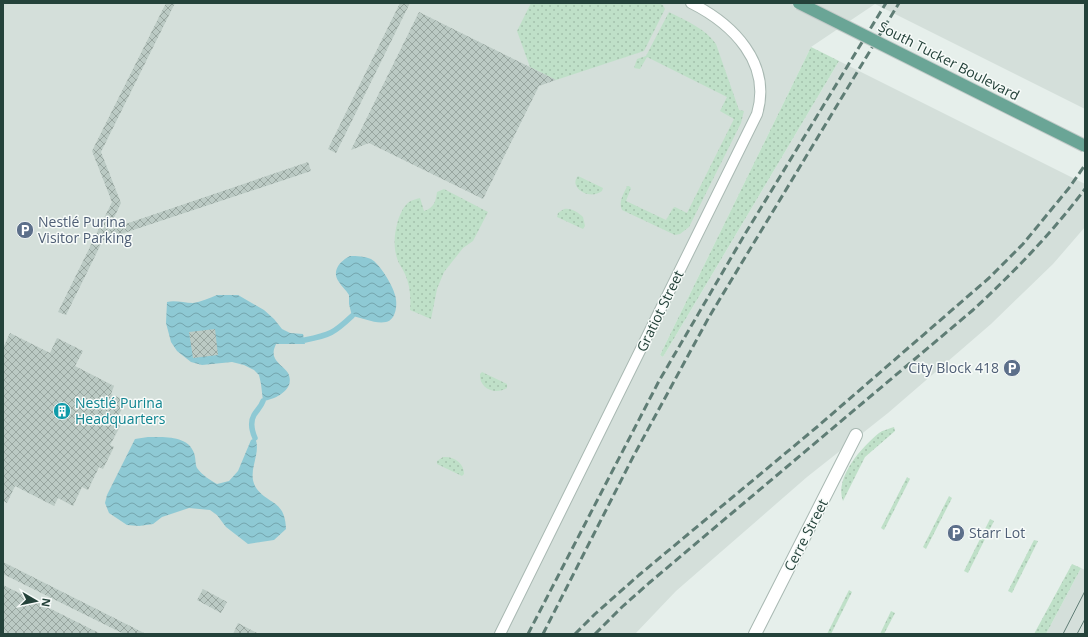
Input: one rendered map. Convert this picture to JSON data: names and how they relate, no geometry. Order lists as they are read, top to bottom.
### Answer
{
  "streets": {
    "main road": ["South Tucker Boulevard"],
    "street": ["Cerre Street"],
    "lane": ["Gratiot Street"]
  },
  "places": {
    "parking": ["Nestlé Purina Visitor Parking", "City Block 418", "Starr Lot"],
    "building": ["Nestlé Purina Headquarters"]
  },
  "north": "right"
}
